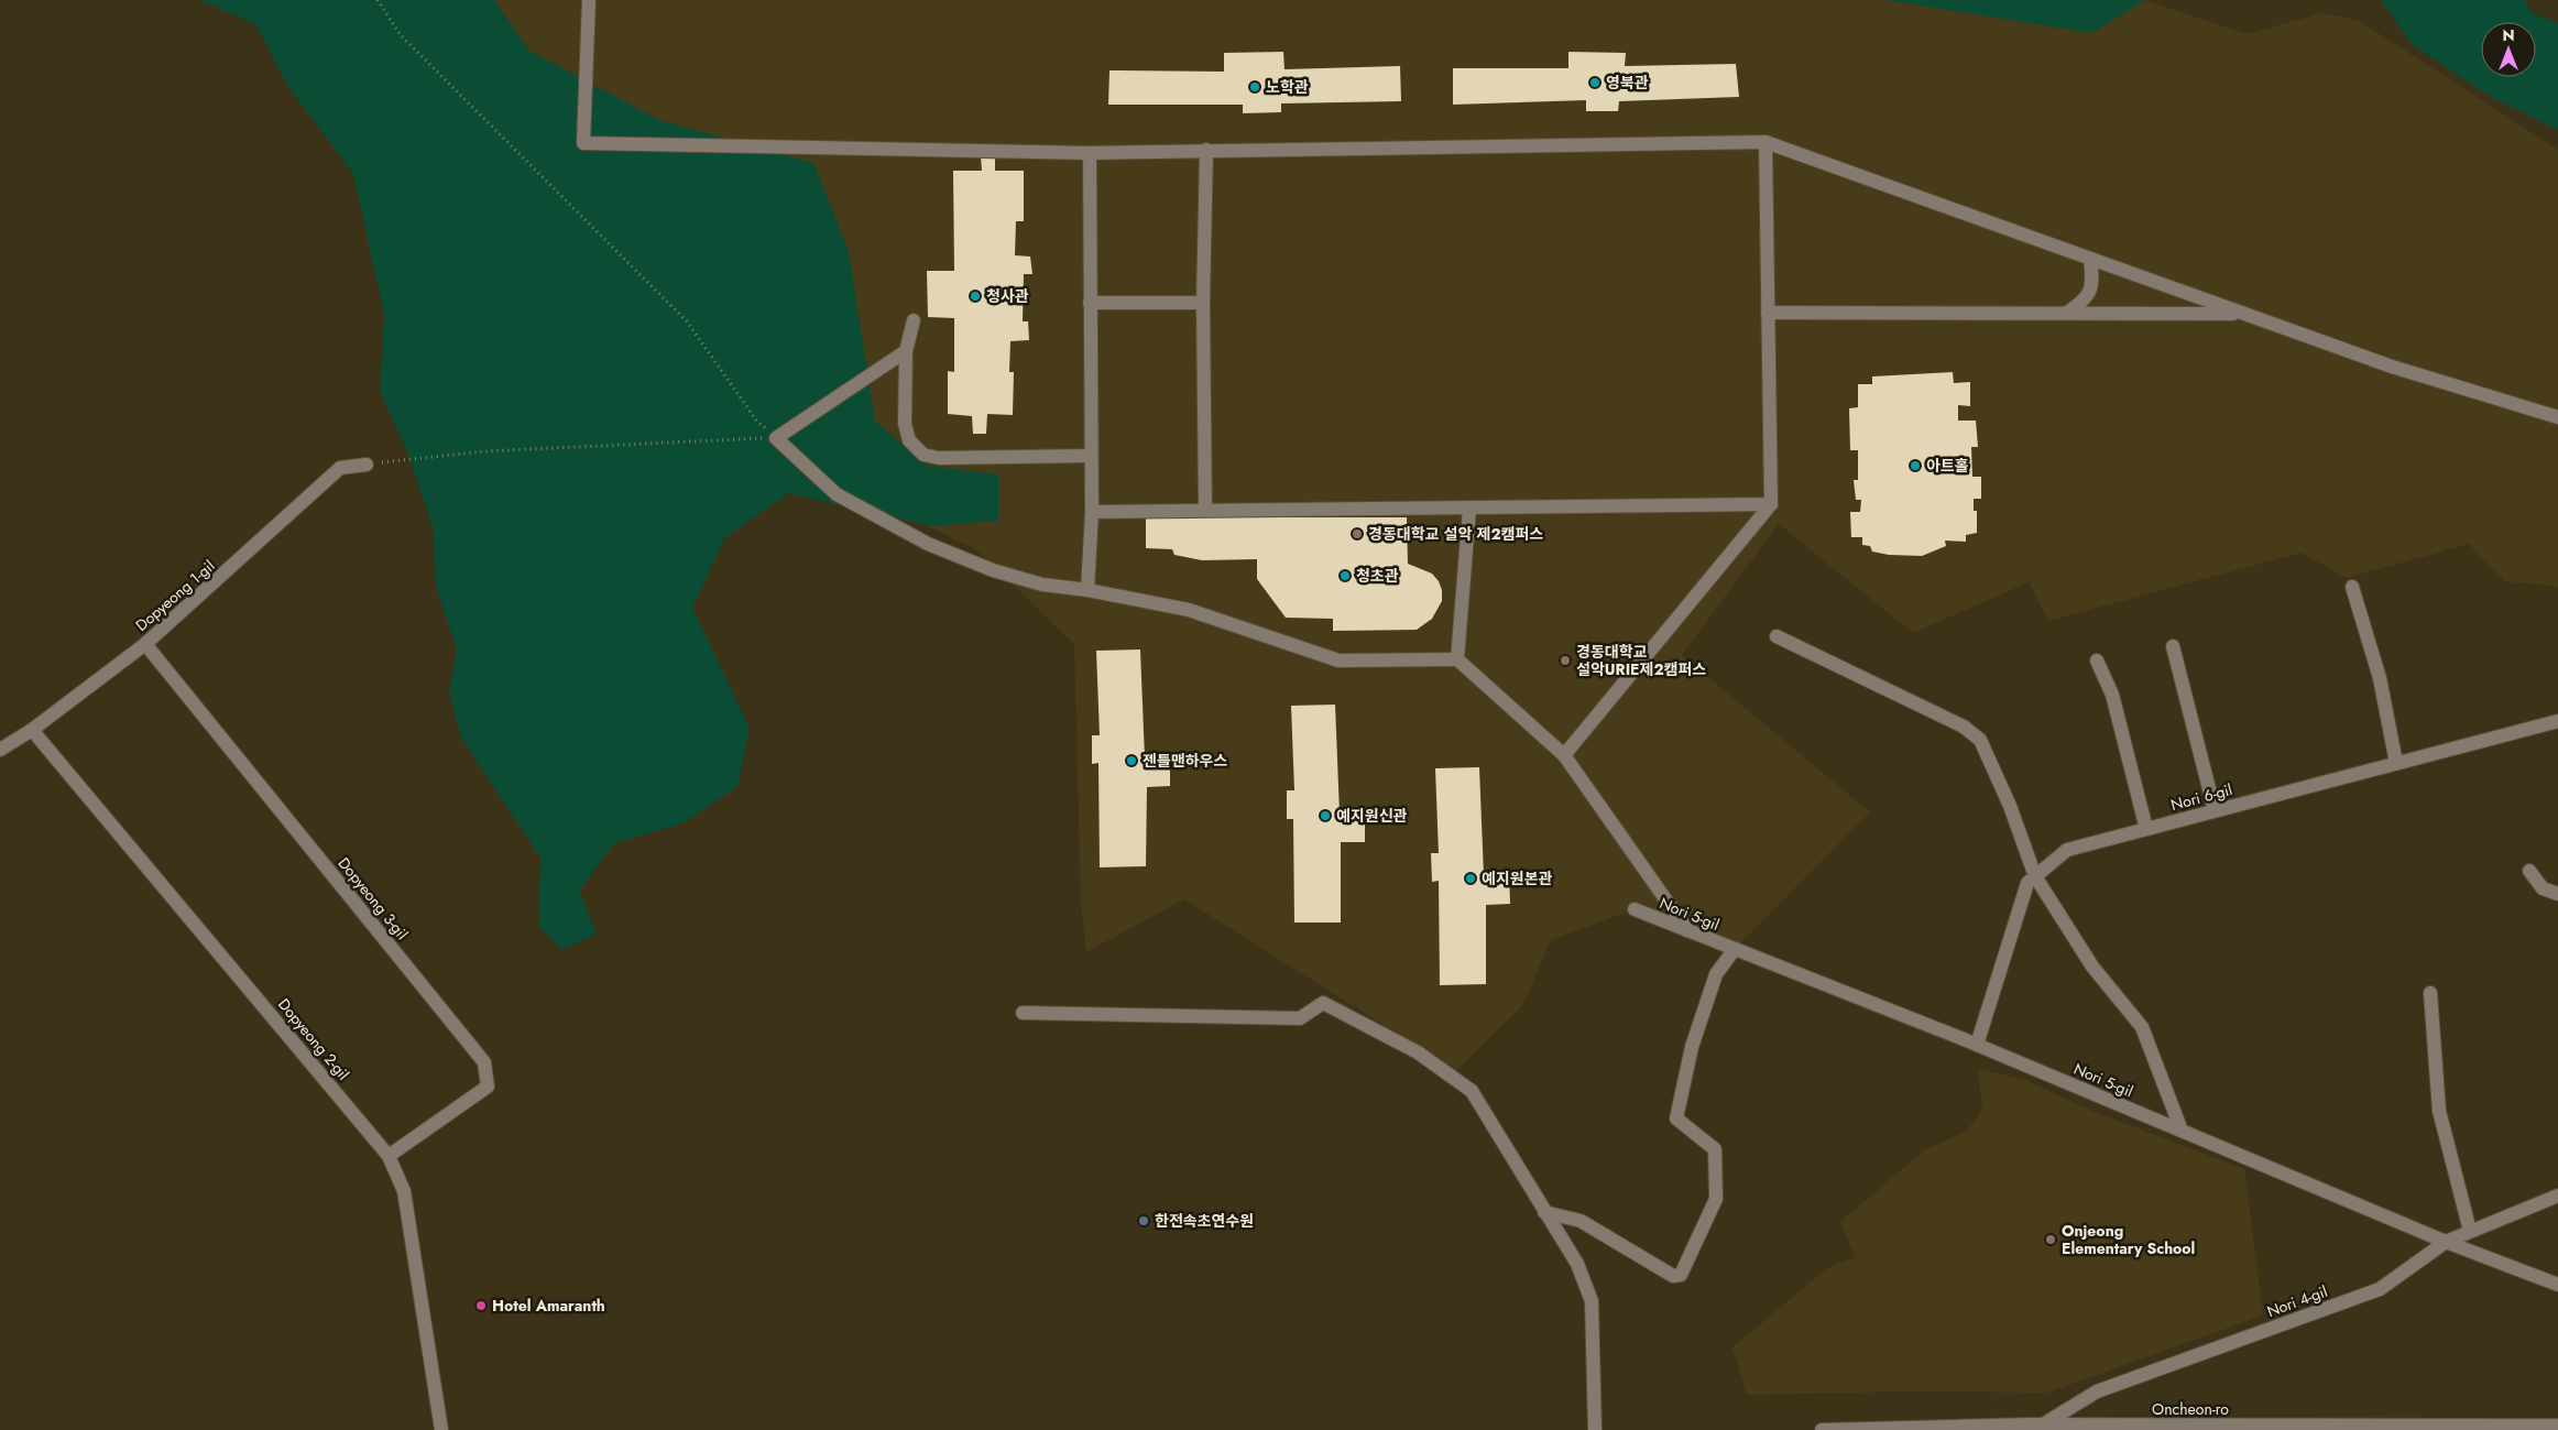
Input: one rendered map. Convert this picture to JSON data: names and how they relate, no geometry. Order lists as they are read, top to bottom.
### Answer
{
  "streets": {
    "street": [
      "Dopyeong 1-gil",
      "Nori 6-gil",
      "Dopyeong 3-gil",
      "Nori 5-gil",
      "Dopyeong 2-gil",
      "Nori 4-gil",
      "Oncheon-ro"
    ]
  },
  "crossings": [
    ["Dopyeong 1-gil", "Dopyeong 3-gil"],
    ["Dopyeong 1-gil", "Dopyeong 2-gil"],
    ["Nori 6-gil", "Nori 5-gil"],
    ["Dopyeong 3-gil", "Dopyeong 2-gil"],
    ["Nori 5-gil", "Nori 4-gil"],
    ["Nori 4-gil", "Oncheon-ro"]
  ],
  "places": [
    "영북관",
    "노학관",
    "청사관",
    "아트홀",
    "경동대학교 설악 제2캠퍼스",
    "청초관",
    "경동대학교 설악URIE제2캠퍼스",
    "젠틀맨하우스",
    "예지원신관",
    "예지원본관",
    "한전속초연수원",
    "Onjeong Elementary School",
    "Hotel Amaranth"
  ],
  "north": "top"
}
